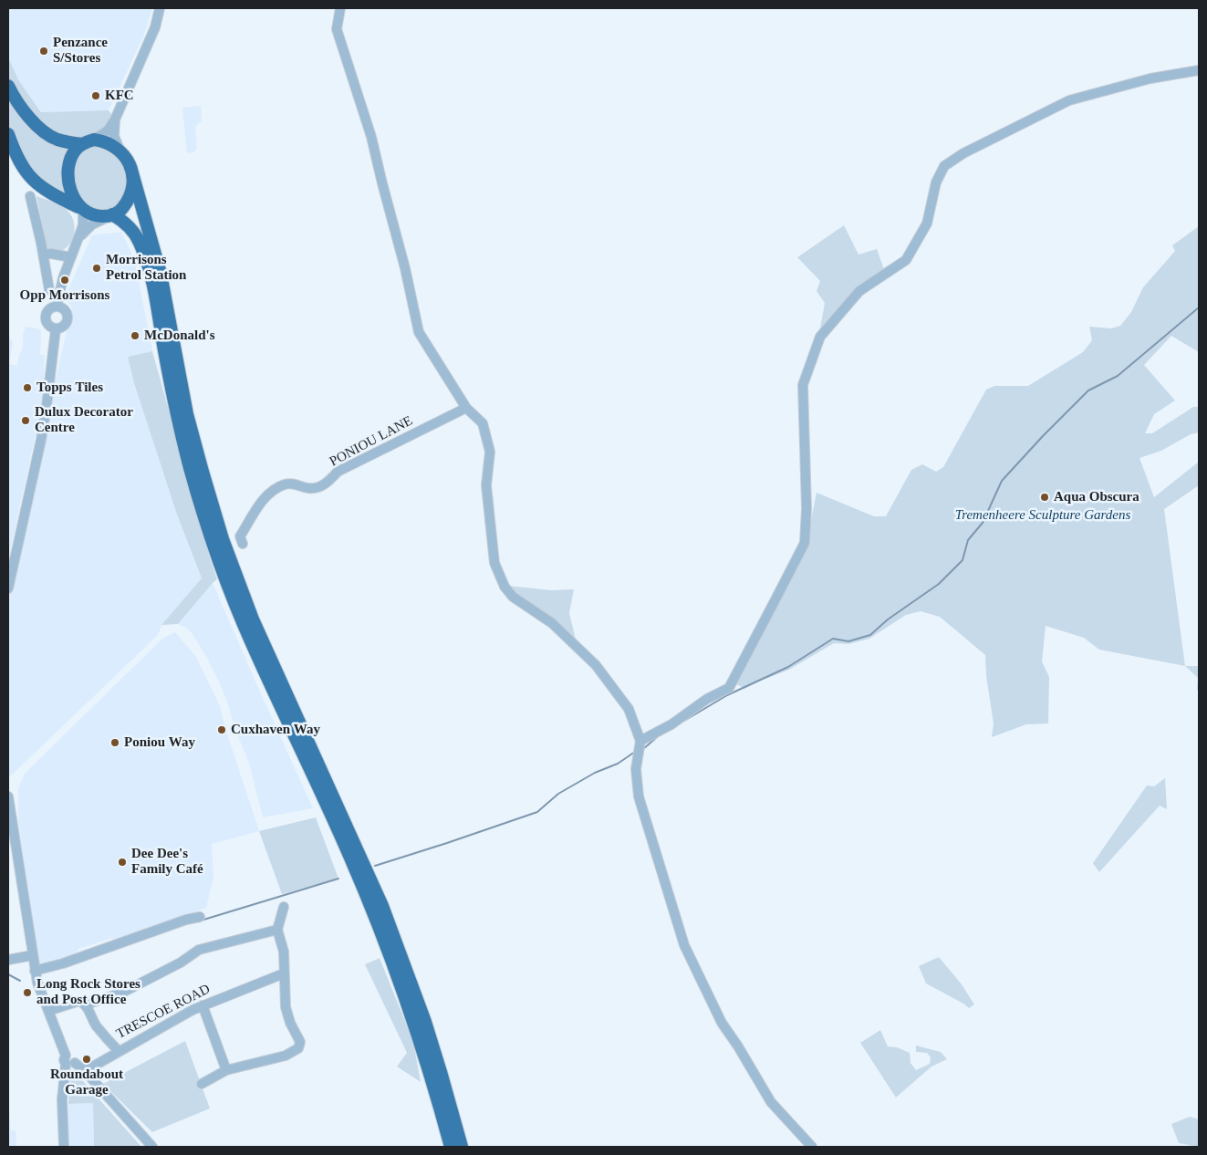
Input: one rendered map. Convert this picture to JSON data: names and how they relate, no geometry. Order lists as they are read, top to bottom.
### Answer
{
  "streets": {
    "street": ["PONIOU LANE", "TRESCOE ROAD"]
  },
  "parks": ["Tremenheere Sculpture Gardens"],
  "places": [
    "Penzance S/Stores",
    "KFC",
    "Morrisons Petrol Station",
    "Opp Morrisons",
    "McDonald's",
    "Topps Tiles",
    "Dulux Decorator Centre",
    "Aqua Obscura",
    "Cuxhaven Way",
    "Poniou Way",
    "Dee Dee's Family Café",
    "Long Rock Stores and Post Office",
    "Roundabout Garage"
  ]
}
